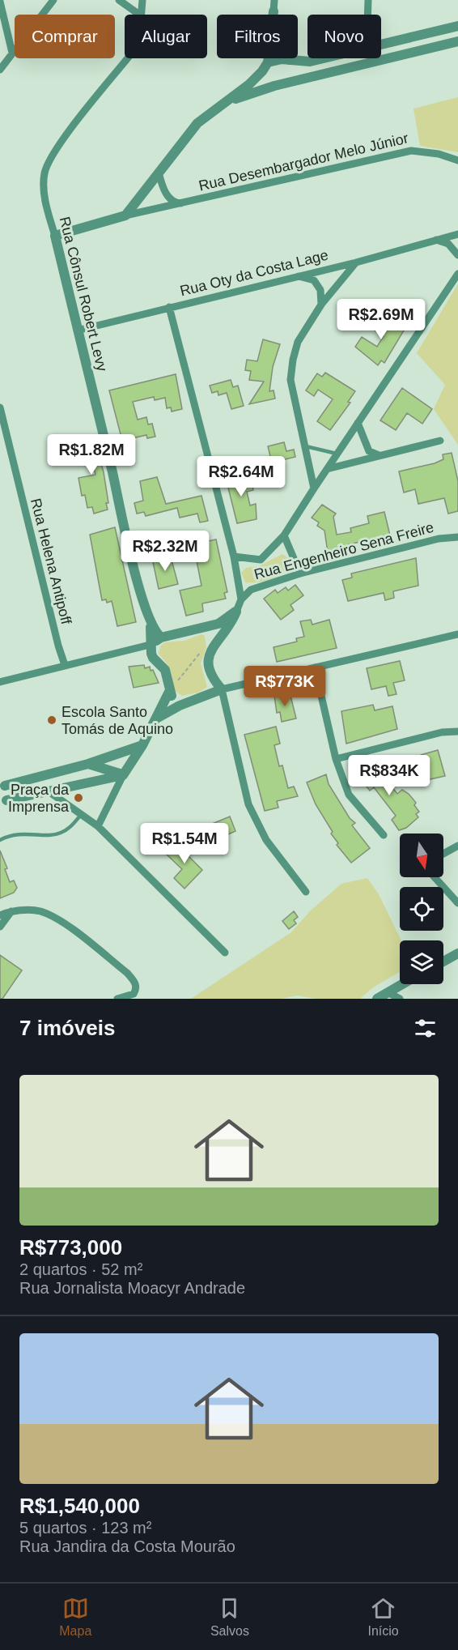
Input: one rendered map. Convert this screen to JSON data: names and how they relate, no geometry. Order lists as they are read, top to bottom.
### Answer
{
  "streets": {
    "street": [
      "Rua Desembargador Melo Júnior",
      "Rua Oty da Costa Lage",
      "Rua Cônsul Robert Levy",
      "Rua Engenheiro Sena Freire",
      "Rua Helena Antipoff"
    ]
  },
  "crossings": [
    ["Rua Desembargador Melo Júnior", "Rua Cônsul Robert Levy"],
    ["Rua Oty da Costa Lage", "Rua Cônsul Robert Levy"]
  ],
  "places": ["Escola Santo Tomás de Aquino", "Praça da Imprensa"],
  "north": "bottom",
  "page": {
    "chip": [
      "Comprar",
      "Alugar",
      "Filtros",
      "Novo"
    ],
    "price": [
      "R$2.69M",
      "R$1.82M",
      "R$2.64M",
      "R$2.32M",
      "R$773K",
      "R$834K",
      "R$1.54M"
    ],
    "heading": "7 imóveis",
    "list": [
      {
        "name": "R$773,000",
        "note": "2 quartos · 52 m² · Rua Jornalista Moacyr Andrade"
      },
      {
        "name": "R$1,540,000",
        "note": "5 quartos · 123 m² · Rua Jandira da Costa Mourão"
      }
    ],
    "tabs": ["Mapa", "Salvos", "Início"]
  }
}
